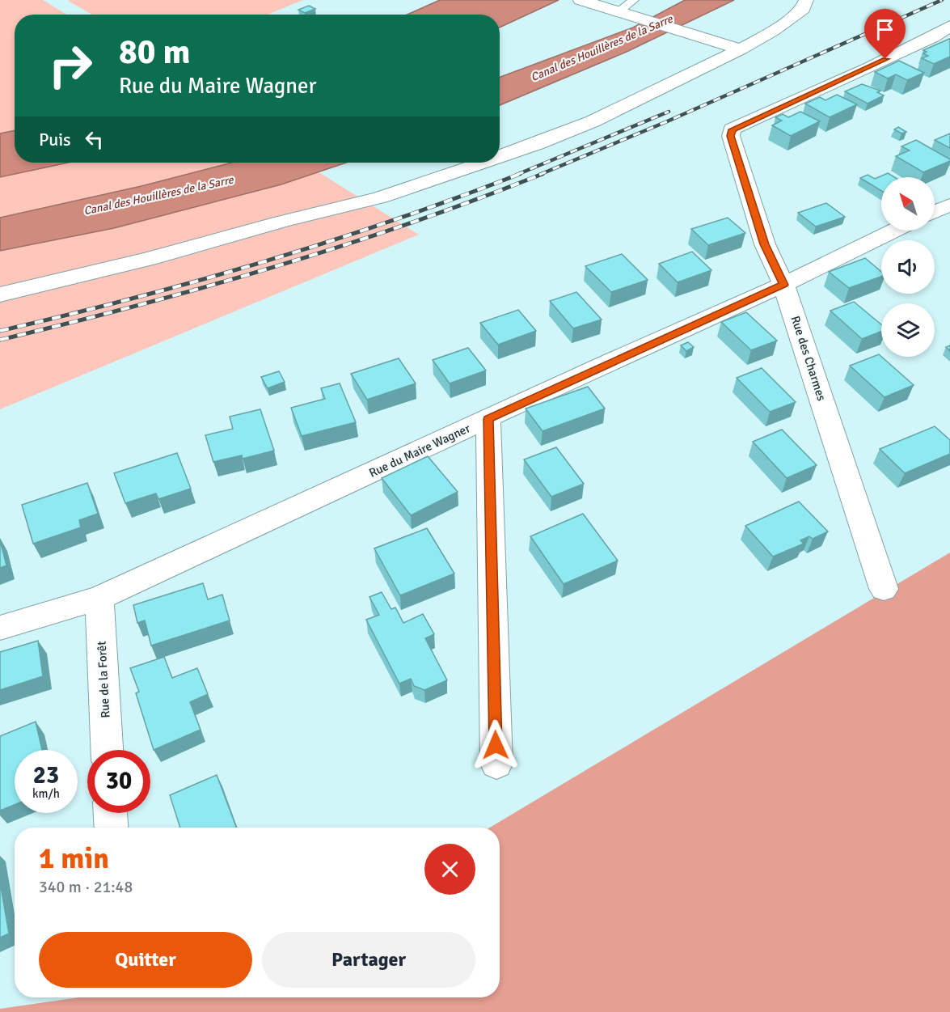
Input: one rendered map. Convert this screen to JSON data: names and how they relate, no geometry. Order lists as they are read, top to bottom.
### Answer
{
  "streets": {
    "street": ["Rue des Charmes", "Rue du Maire Wagner", "Rue de la Forêt"]
  },
  "crossings": [
    ["Rue des Charmes", "Rue du Maire Wagner"],
    ["Rue du Maire Wagner", "Rue de la Forêt"]
  ],
  "water": ["Canal des Houillères de la Sarre"],
  "north": "top left",
  "page": {
    "turn": ["80 m", "Rue du Maire Wagner"],
    "then": "Puis",
    "speed": "23 km/h",
    "limit": "30",
    "heading": ["1 min", "340 m · 21:48"],
    "buttons": ["Quitter", "Partager"]
  }
}
